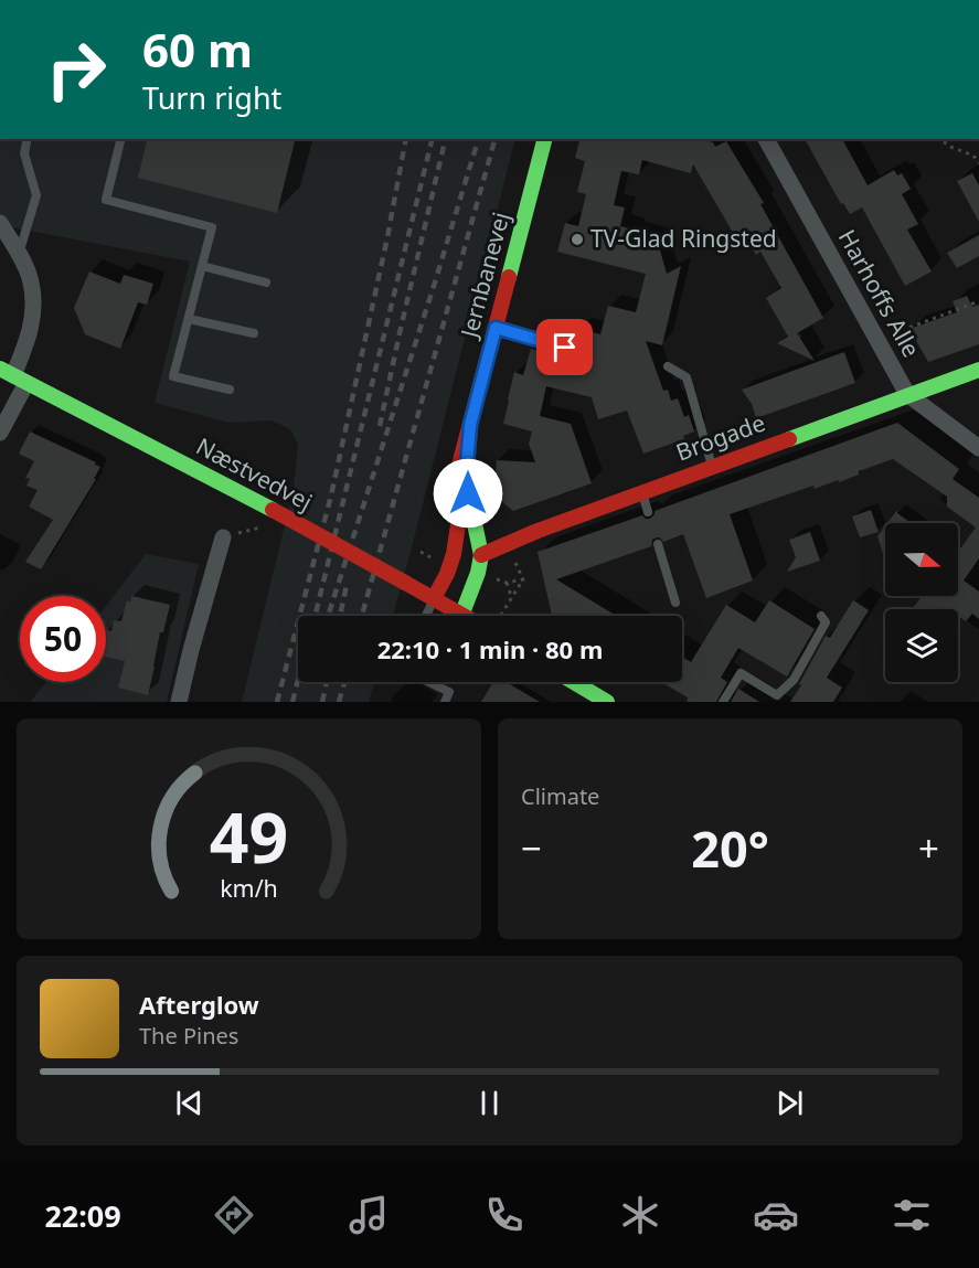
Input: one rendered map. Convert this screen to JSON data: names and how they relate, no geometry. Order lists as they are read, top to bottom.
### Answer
{
  "streets": {
    "main road": ["Jernbanevej", "Brogade", "Næstvedvej"],
    "street": ["Harhoffs Alle"]
  },
  "crossings": [
    ["Jernbanevej", "Brogade"],
    ["Jernbanevej", "Næstvedvej"],
    ["Harhoffs Alle", "Brogade"]
  ],
  "places": ["TV-Glad Ringsted"],
  "north": "right",
  "page": {
    "turn": ["60 m", "Turn right"],
    "limit": "50",
    "trip": "22:10 · 1 min · 80 m",
    "tile": "Climate",
    "heat": ["−", "20°", "+"],
    "song": ["Afterglow", "The Pines"],
    "tabs": "22:09",
    "gauge": ["49", "km/h"]
  }
}
